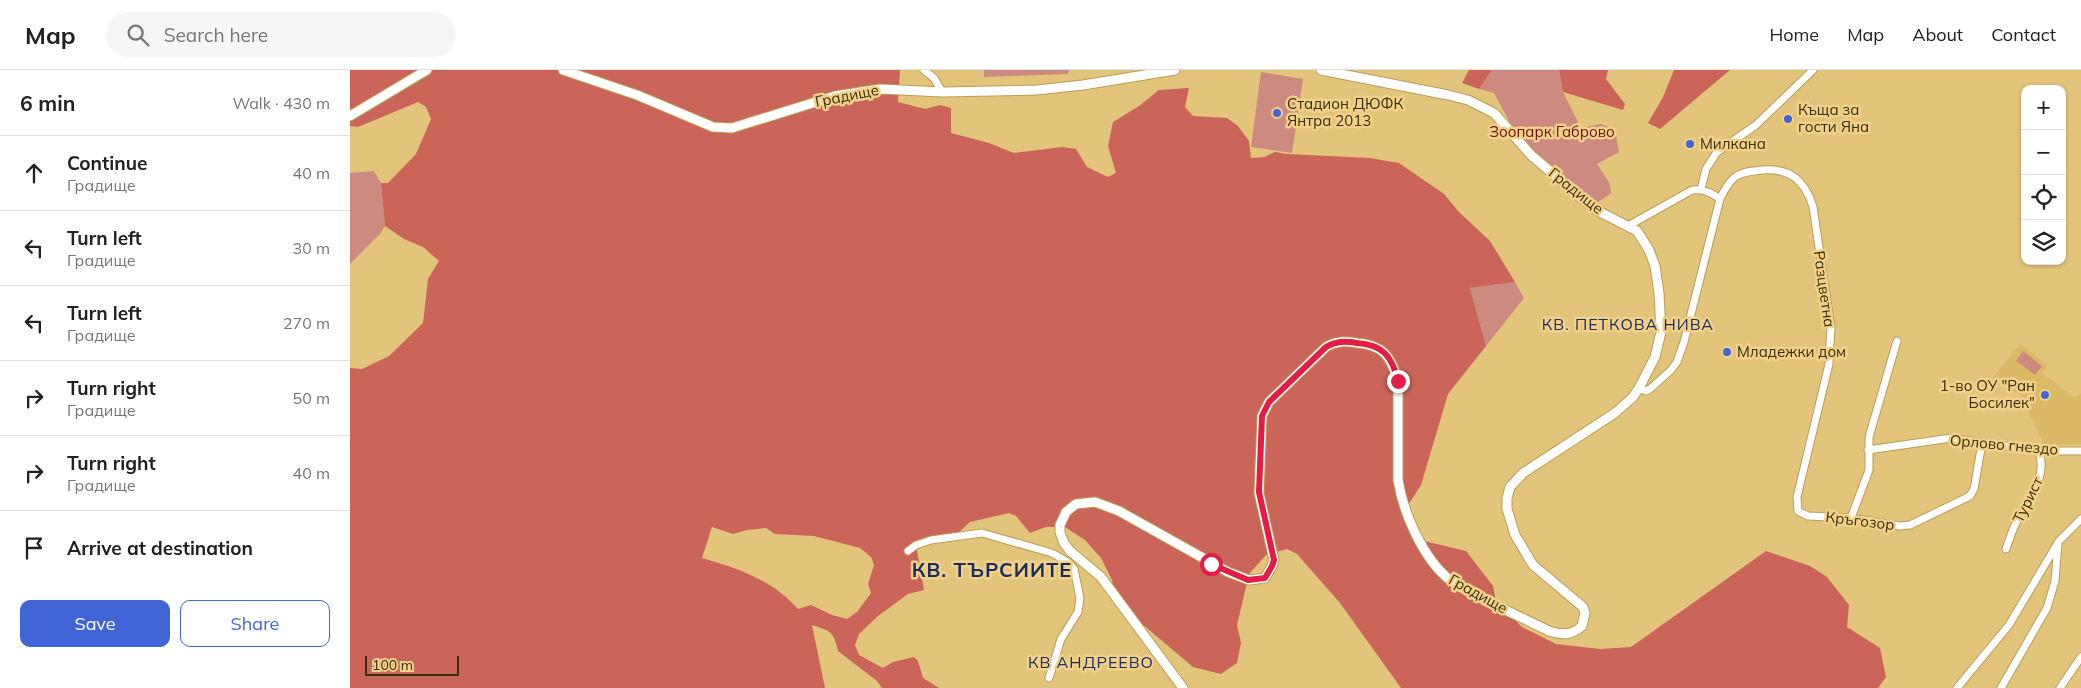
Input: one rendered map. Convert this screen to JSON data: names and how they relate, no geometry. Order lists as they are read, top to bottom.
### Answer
{
  "streets": {
    "street": [
      "Градище",
      "Разцветна",
      "Орлово гнездо",
      "Турист",
      "Кръгозор"
    ]
  },
  "crossings": [
    ["Разцветна", "Кръгозор"],
    ["Орлово гнездо", "Турист"],
    ["Орлово гнездо", "Кръгозор"]
  ],
  "districts": ["КВ. ПЕТКОВА НИВА", "КВ. ТЪРСИИТЕ", "КВ АНДРЕЕВО"],
  "parks": ["Зоопарк Габрово"],
  "places": [
    "Стадион ДЮФК Янтра 2013",
    "Къща за гости Яна",
    "Милкана",
    "Младежки дом",
    "1-во ОУ \"Ран Босилек\""
  ],
  "scale_bar": "100 m",
  "page": {
    "header": "Map",
    "search": "Search here",
    "nav": [
      "Home",
      "Map",
      "About",
      "Contact"
    ],
    "heading": ["6 min", "Walk · 430 m"],
    "map_buttons": ["+", "−"],
    "list": [
      ["Continue", "Градище", "40 m"],
      ["Turn left", "Градище", "30 m"],
      ["Turn left", "Градище", "270 m"],
      ["Turn right", "Градище", "50 m"],
      ["Turn right", "Градище", "40 m"],
      "Arrive at destination"
    ],
    "buttons": ["Save", "Share"],
    "scale": "100 m"
  }
}
